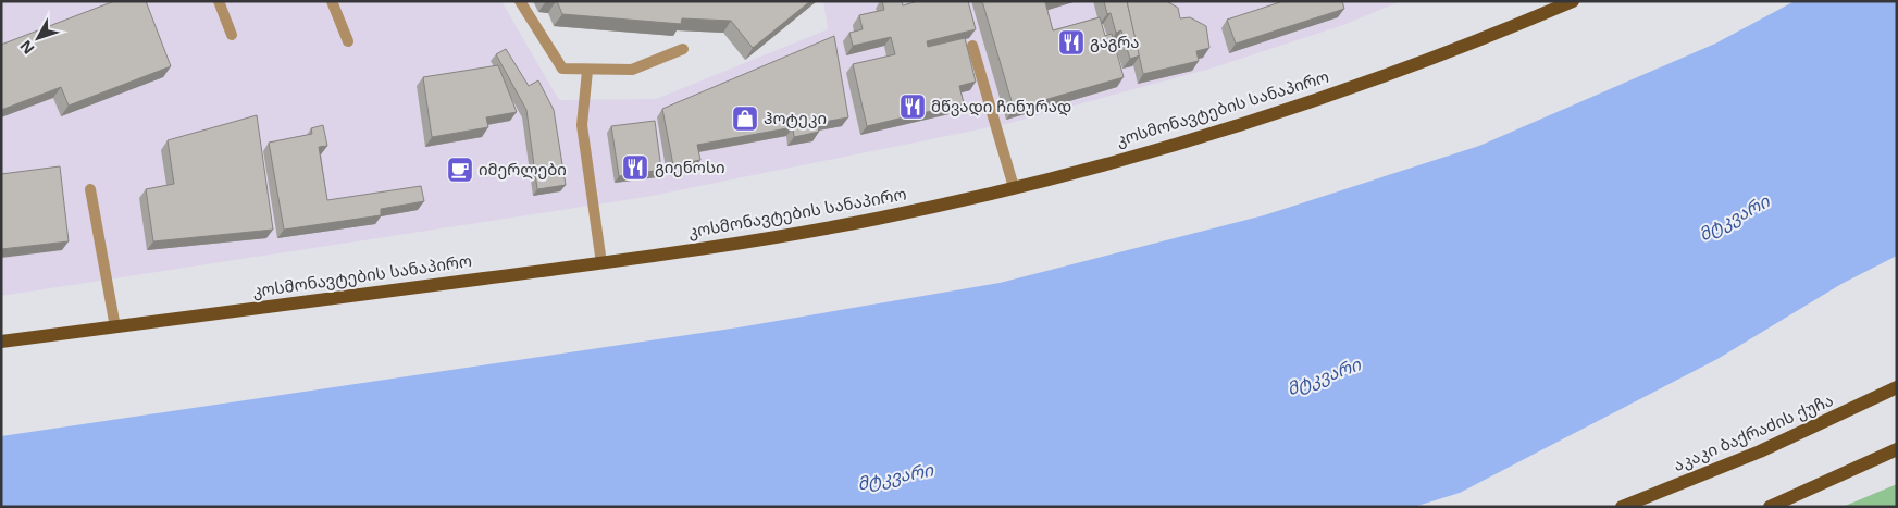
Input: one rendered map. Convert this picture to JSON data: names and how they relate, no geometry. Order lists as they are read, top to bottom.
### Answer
{
  "streets": {
    "main road": ["კოსმონავტების სანაპირო", "აკაკი ბაქრაძის ქუჩა"]
  },
  "water": ["მტკვარი"],
  "places": {
    "restaurant": ["გაგრა", "მწვადი ჩინურად", "გიენოსი"],
    "shop": ["ჰოტეკი"],
    "cafe": ["იმერლები"]
  },
  "north": "bottom left"
}
